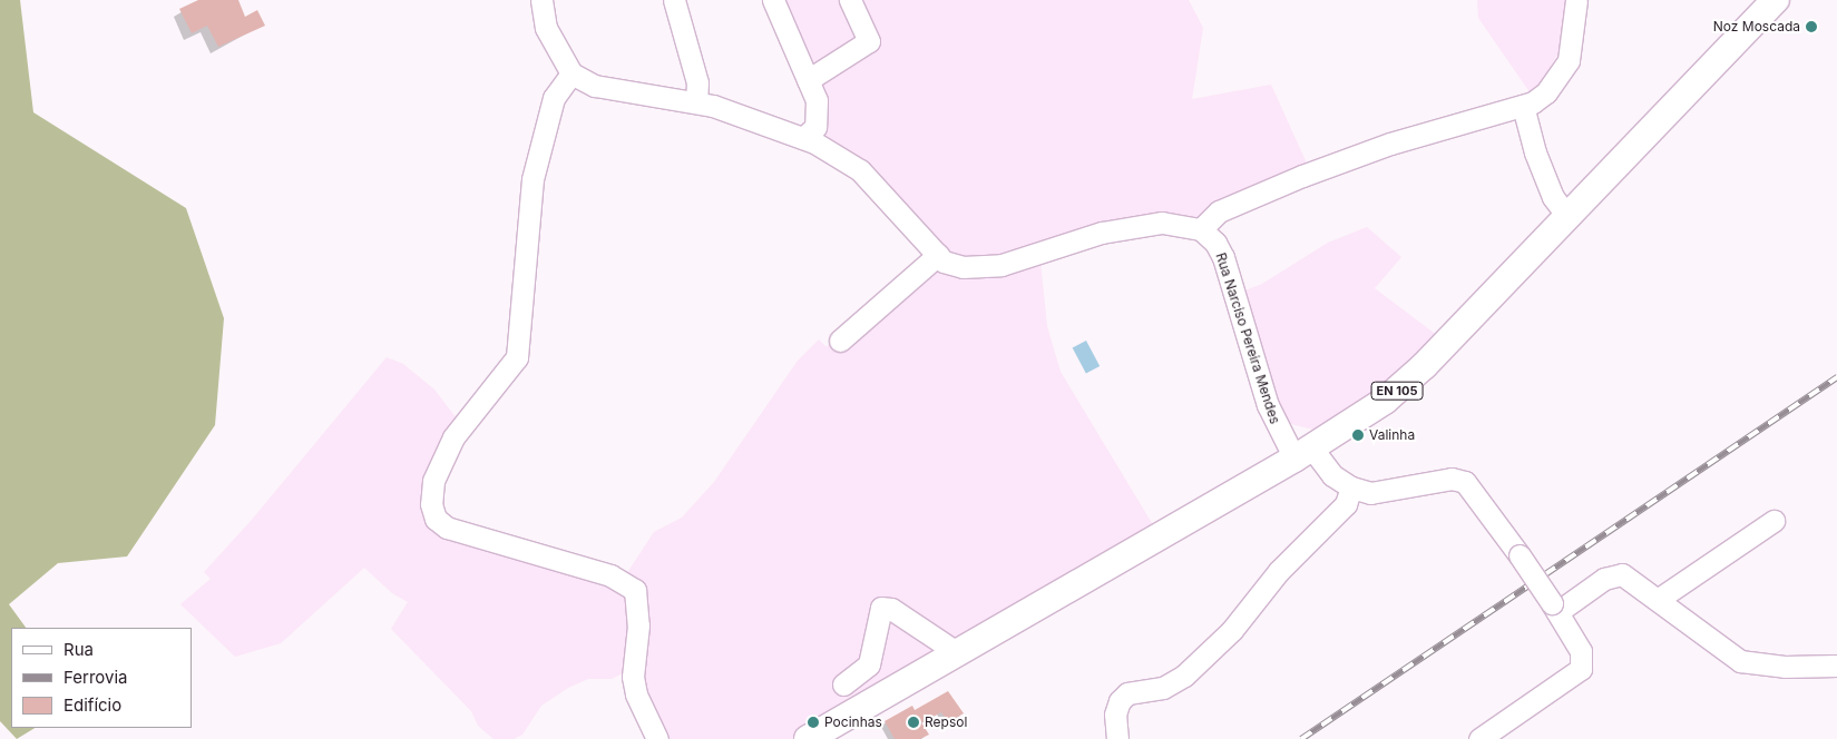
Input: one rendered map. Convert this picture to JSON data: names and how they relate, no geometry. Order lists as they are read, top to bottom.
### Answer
{
  "streets": {
    "main road": ["EN 105"],
    "street": ["Rua Narciso Pereira Mendes"]
  },
  "crossings": [
    ["Rua Narciso Pereira Mendes", "EN 105"]
  ],
  "places": [
    "Noz Moscada",
    "Valinha",
    "Pocinhas",
    "Repsol"
  ],
  "legend": ["Rua", "Ferrovia", "Edifício"]
}
